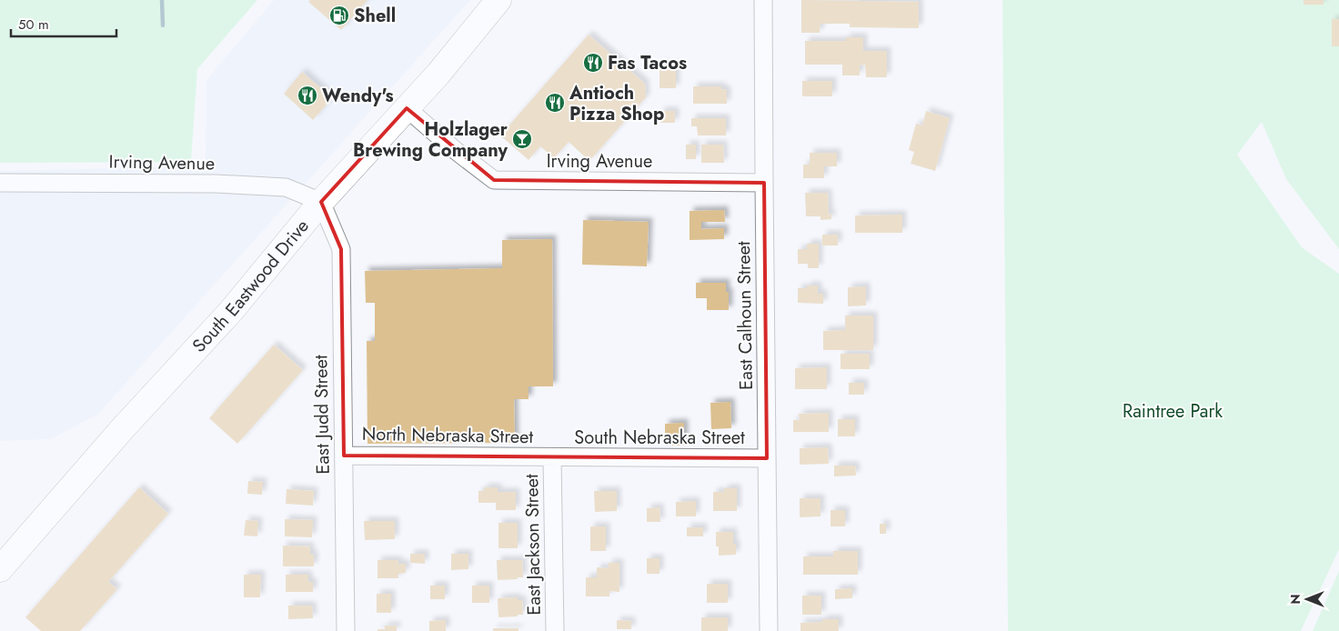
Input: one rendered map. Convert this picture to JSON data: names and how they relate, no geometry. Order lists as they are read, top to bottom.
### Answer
{
  "streets": {
    "main road": ["South Eastwood Drive"],
    "street": [
      "Irving Avenue",
      "East Calhoun Street",
      "East Judd Street",
      "North Nebraska Street",
      "South Nebraska Street",
      "East Jackson Street"
    ]
  },
  "crossings": [
    ["Irving Avenue", "South Eastwood Drive"],
    ["Irving Avenue", "East Calhoun Street"],
    ["Irving Avenue", "East Judd Street"],
    ["South Eastwood Drive", "East Judd Street"],
    ["East Calhoun Street", "South Nebraska Street"],
    ["East Judd Street", "North Nebraska Street"],
    ["North Nebraska Street", "South Nebraska Street"],
    ["North Nebraska Street", "East Jackson Street"],
    ["South Nebraska Street", "East Jackson Street"]
  ],
  "parks": ["Raintree Park"],
  "places": {
    "fuel station": ["Shell"],
    "restaurant": ["Fas Tacos", "Wendy's", "Antioch Pizza Shop"],
    "bar": ["Holzlager Brewing Company"]
  },
  "scale_bar": "50 m",
  "north": "left"
}
